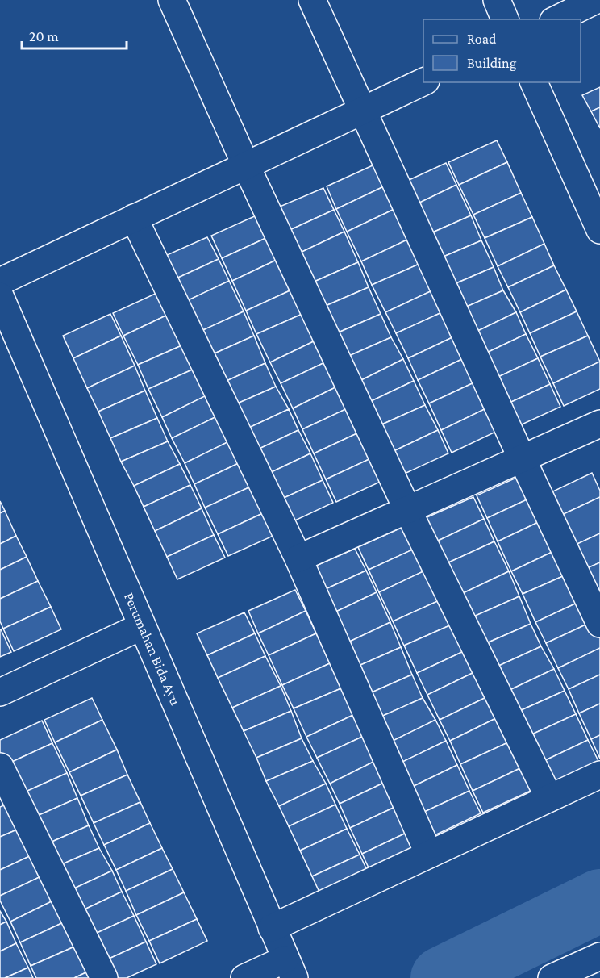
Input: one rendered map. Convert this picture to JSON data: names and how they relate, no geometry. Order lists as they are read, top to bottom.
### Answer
{
  "streets": {
    "street": ["Perumahan Bida Ayu"]
  },
  "legend": ["Road", "Building"],
  "scale_bar": "20 m"
}
